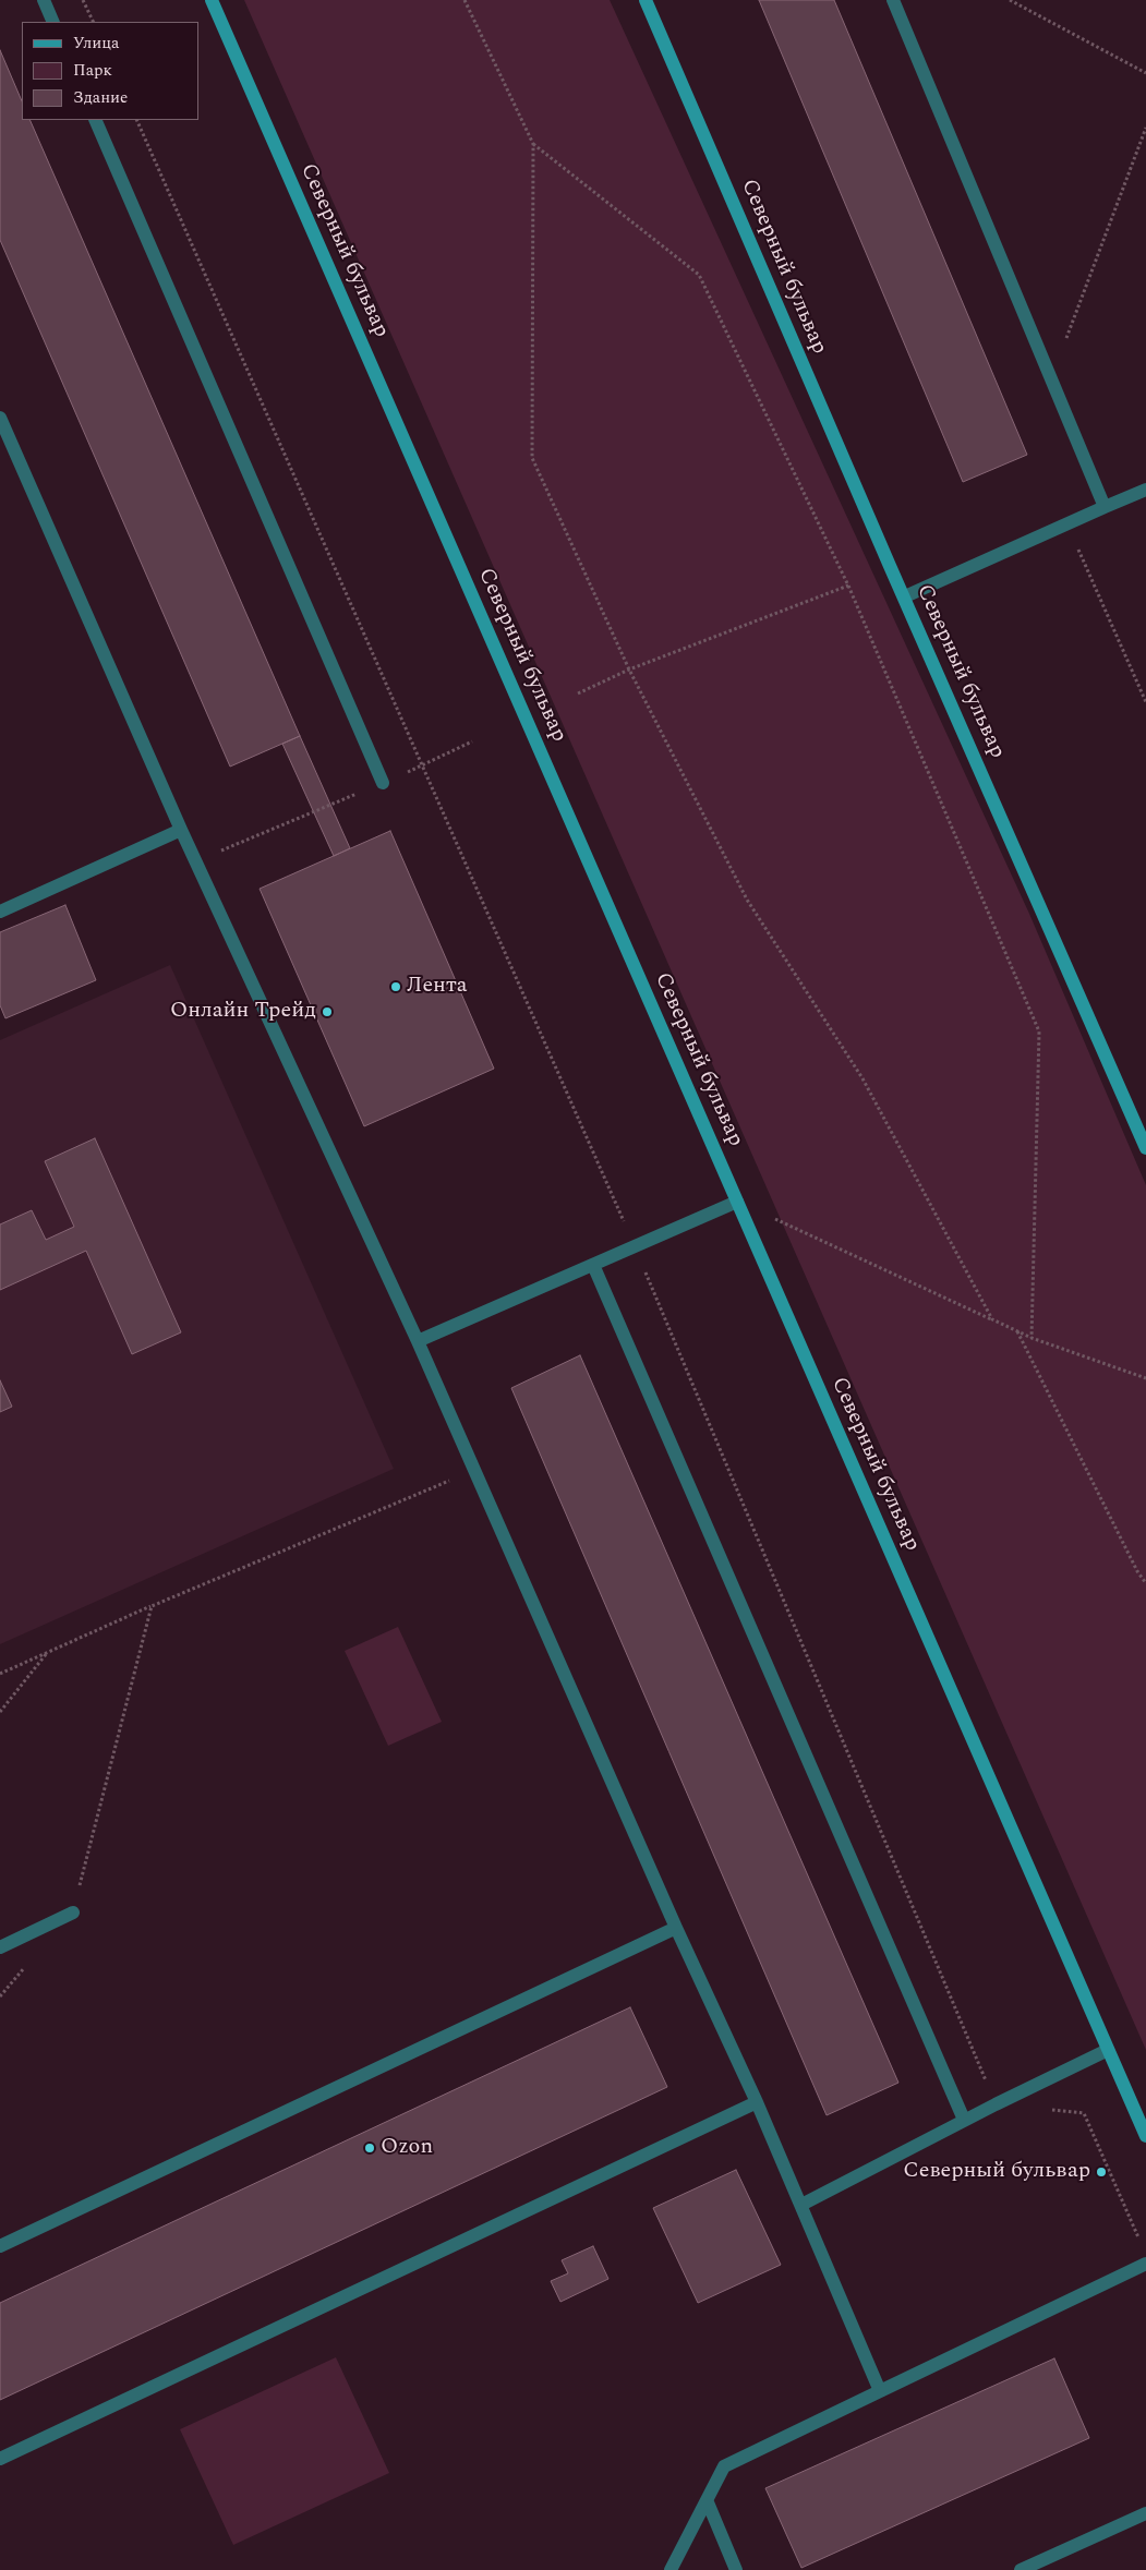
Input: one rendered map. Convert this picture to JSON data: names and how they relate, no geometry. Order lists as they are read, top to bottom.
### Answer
{
  "streets": {
    "main road": ["Северный бульвар"]
  },
  "places": [
    "Лента",
    "Онлайн Трейд",
    "Ozon",
    "Северный бульвар"
  ],
  "legend": ["Улица", "Парк", "Здание"]
}
